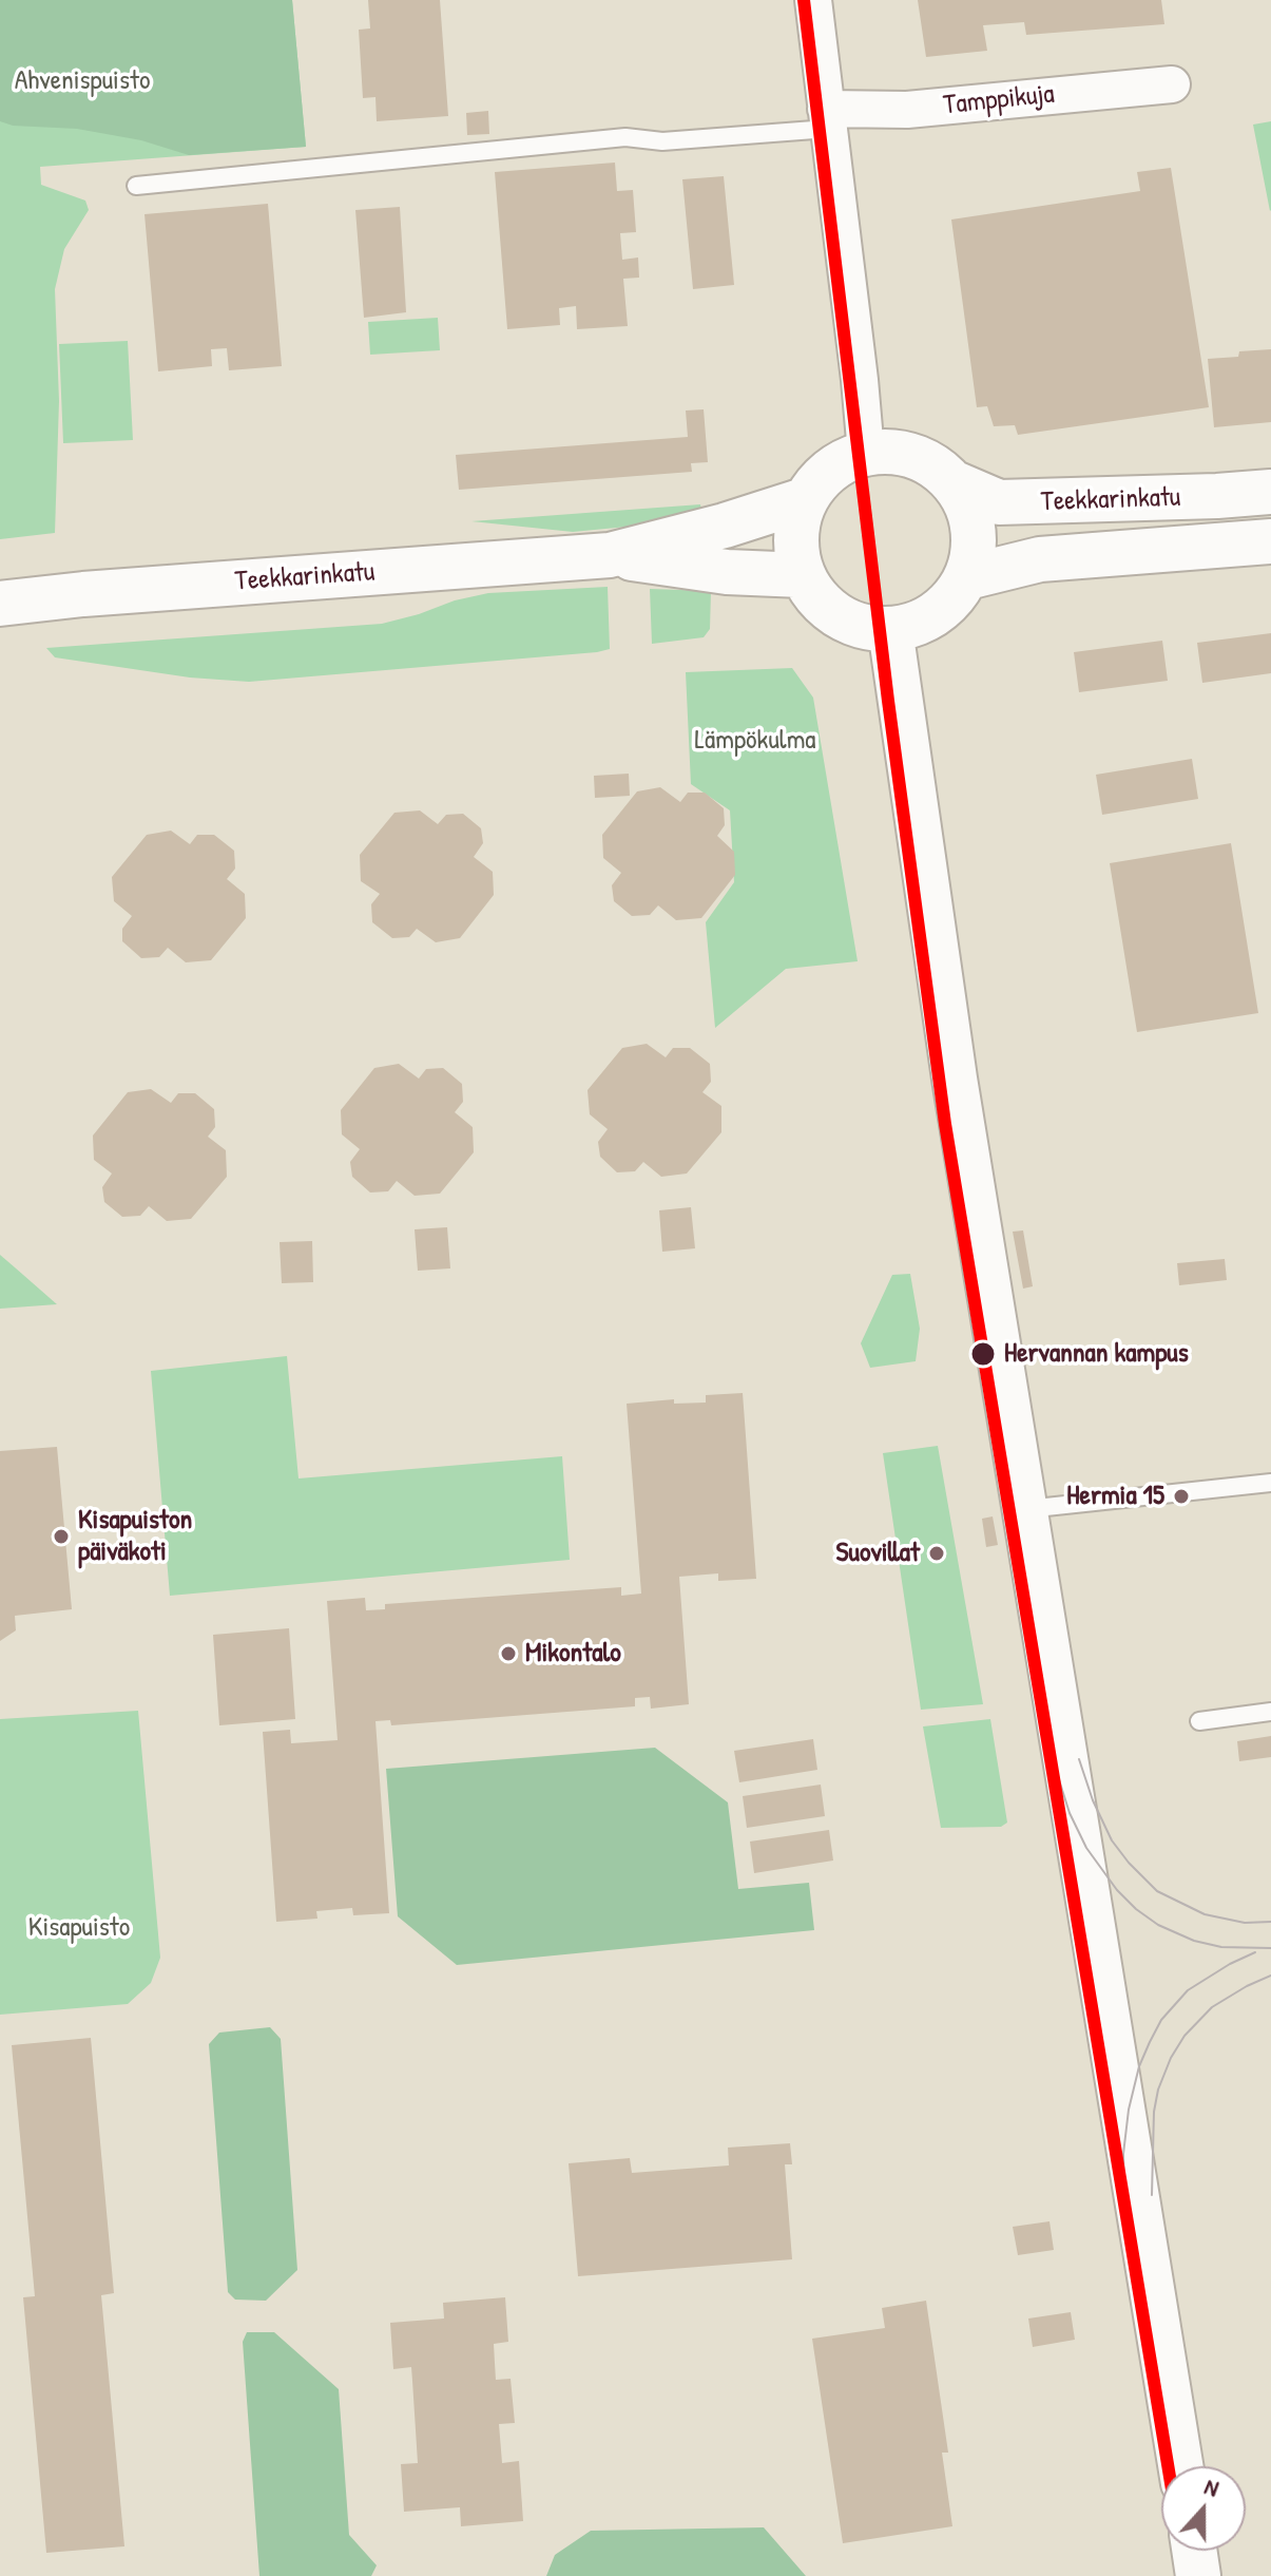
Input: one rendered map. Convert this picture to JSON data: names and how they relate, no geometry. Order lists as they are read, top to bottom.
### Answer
{
  "streets": {
    "street": ["Tamppikuja", "Teekkarinkatu"]
  },
  "parks": ["Ahvenispuisto", "Lämpökulma", "Kisapuisto"],
  "places": [
    "Hervannan kampus",
    "Hermia 15",
    "Kisapuiston päiväkoti",
    "Suovillat",
    "Mikontalo"
  ],
  "north": "top"
}
